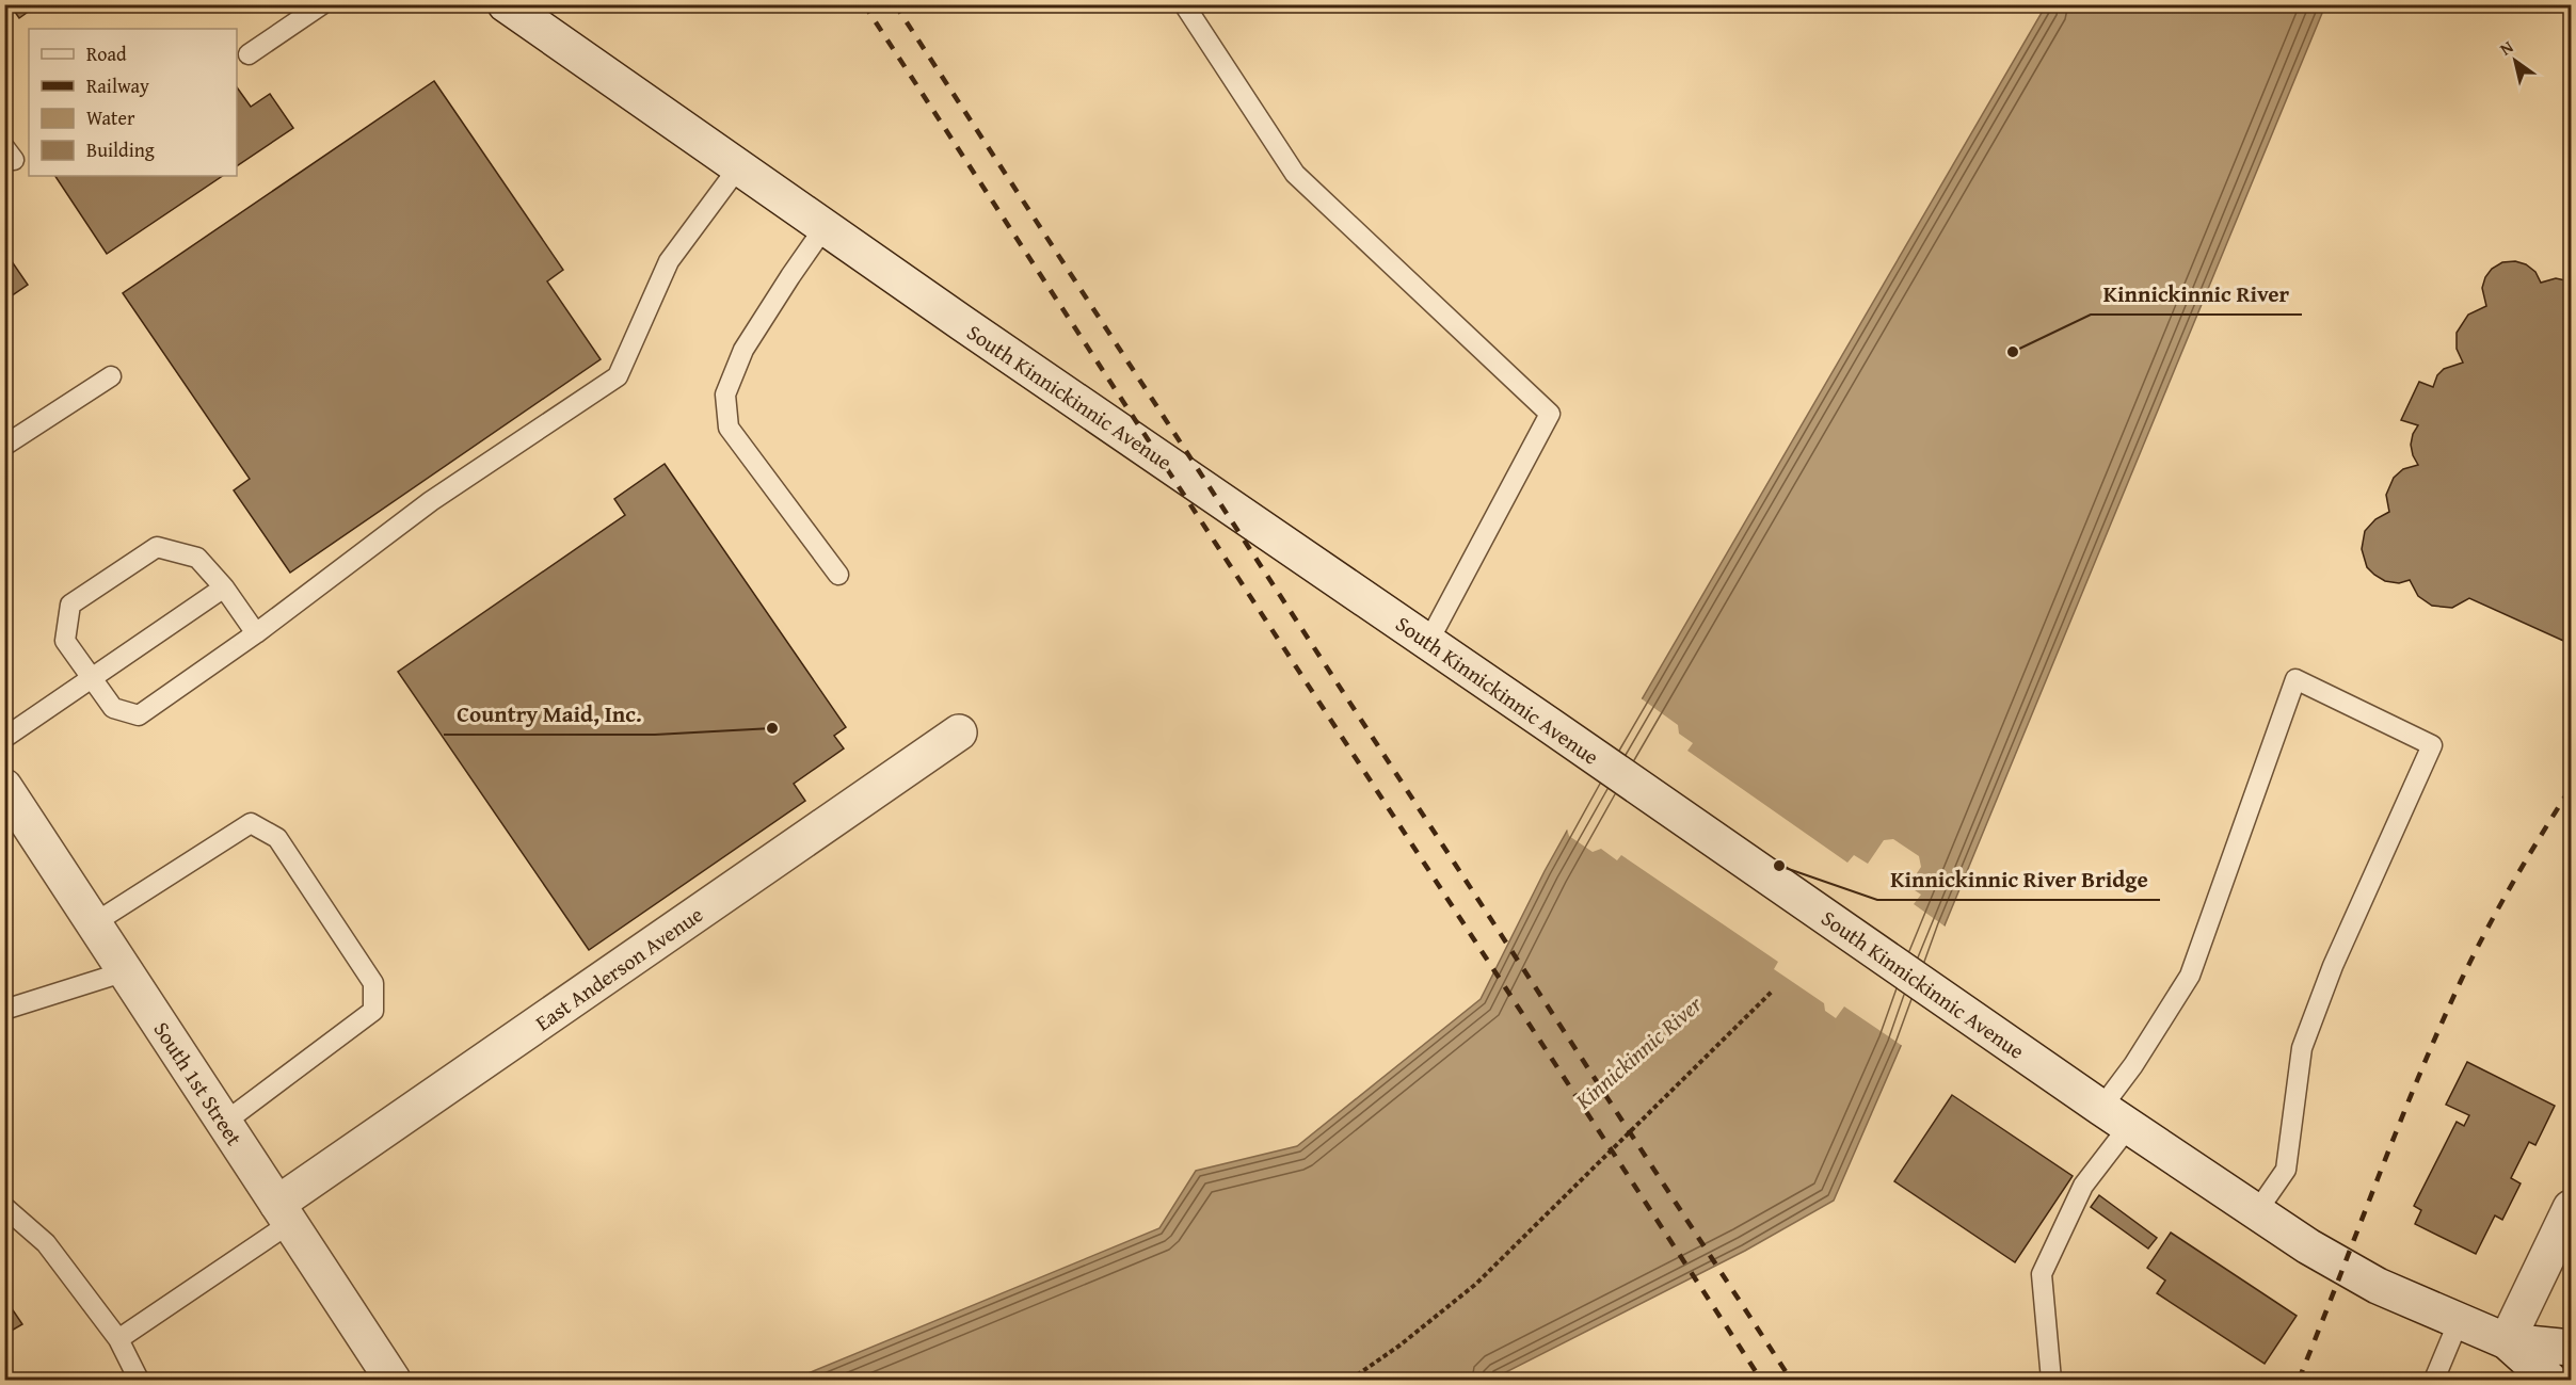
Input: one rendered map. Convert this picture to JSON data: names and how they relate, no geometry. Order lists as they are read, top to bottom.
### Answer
{
  "streets": {
    "main road": ["South Kinnickinnic Avenue", "East Anderson Avenue", "South 1st Street"]
  },
  "crossings": [
    ["East Anderson Avenue", "South 1st Street"]
  ],
  "water": ["Kinnickinnic River"],
  "places": ["Kinnickinnic River", "Country Maid, Inc.", "Kinnickinnic River Bridge"],
  "legend": [
    "Road",
    "Railway",
    "Water",
    "Building"
  ],
  "north": "top left"
}
